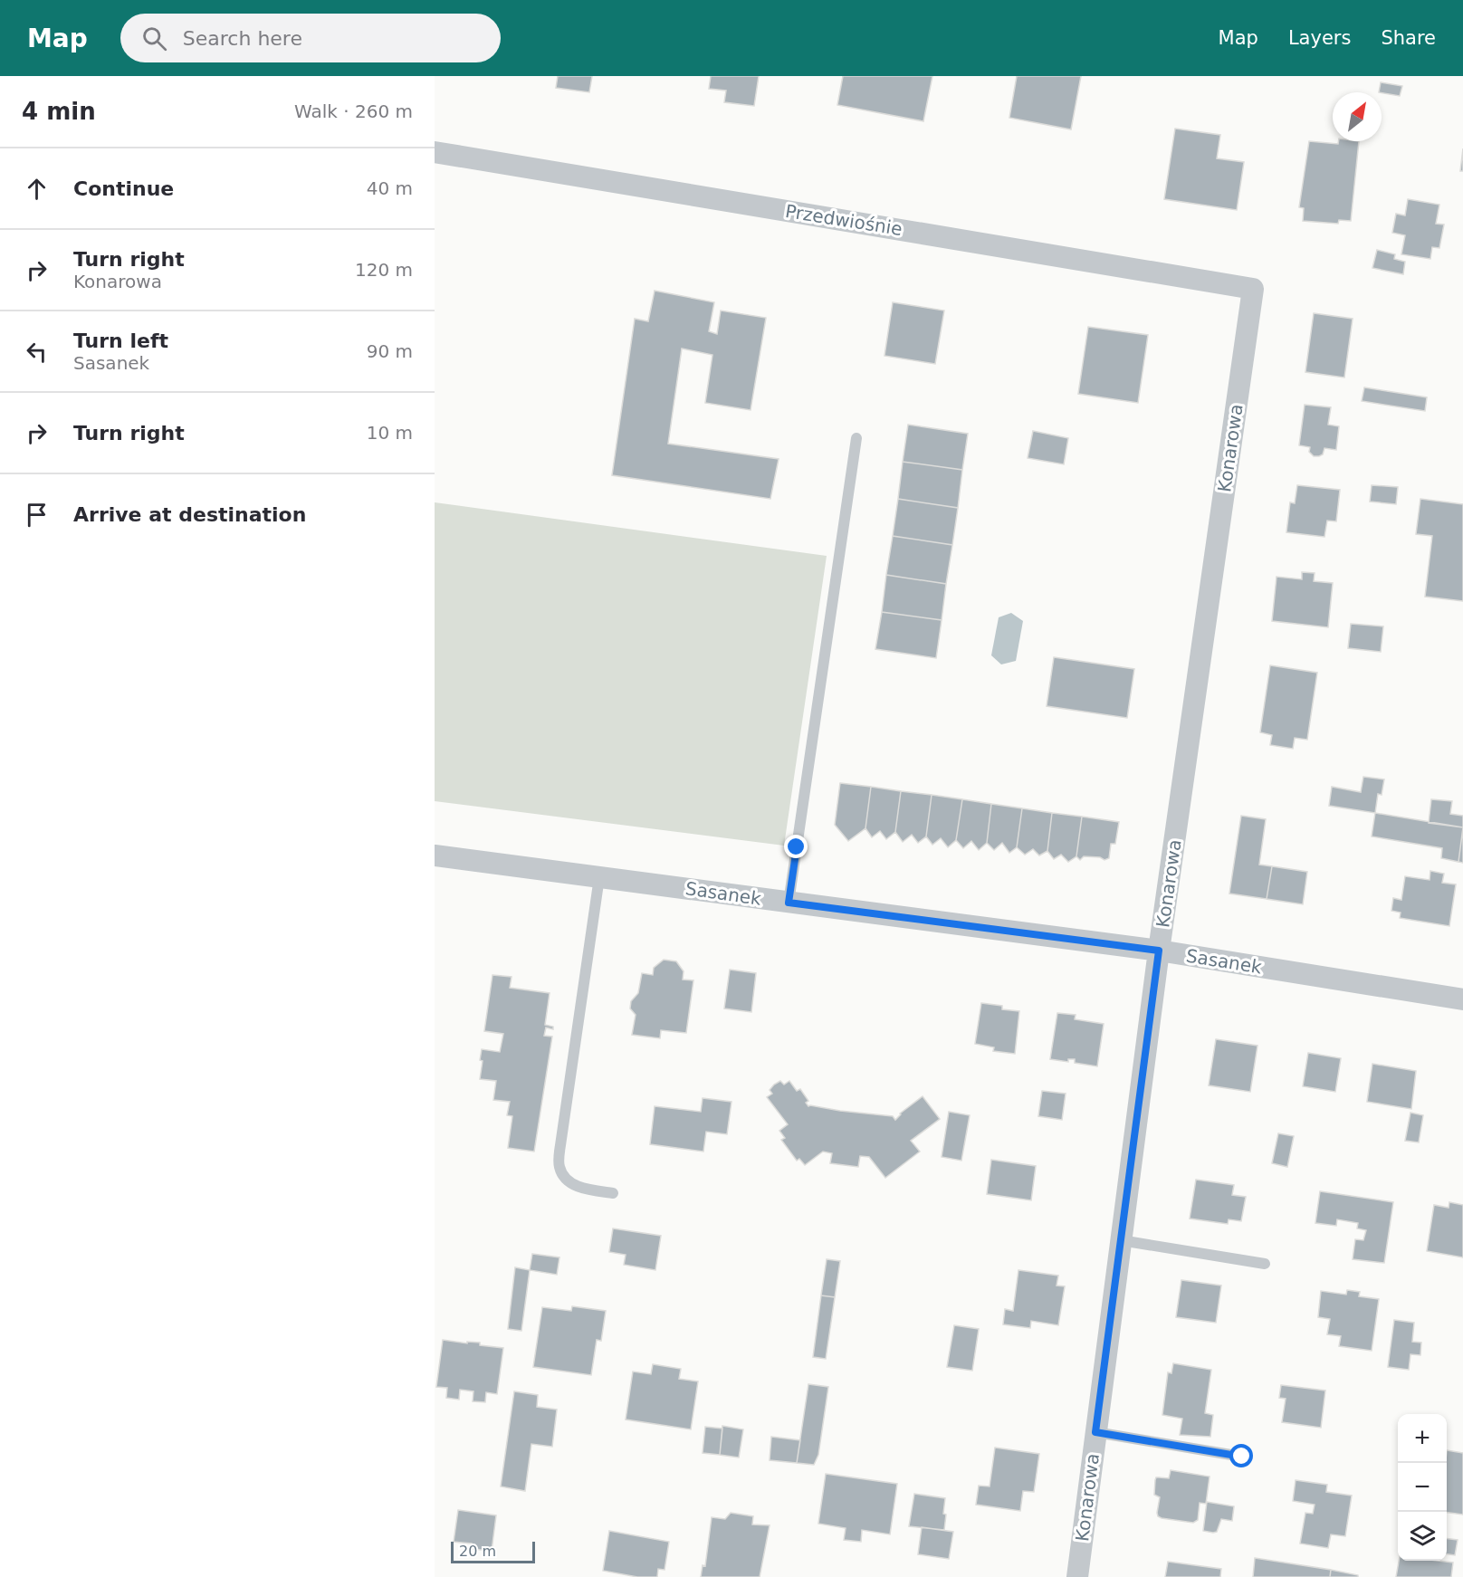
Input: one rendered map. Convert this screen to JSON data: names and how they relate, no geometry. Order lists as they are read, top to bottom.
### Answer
{
  "streets": {
    "street": ["Przedwiośnie", "Konarowa", "Sasanek"]
  },
  "crossings": [
    ["Przedwiośnie", "Konarowa"],
    ["Konarowa", "Sasanek"]
  ],
  "scale_bar": "20 m",
  "north": "top right",
  "page": {
    "header": "Map",
    "search": "Search here",
    "nav": ["Map", "Layers", "Share"],
    "heading": ["4 min", "Walk · 260 m"],
    "list": [
      ["Continue", "40 m"],
      ["Turn right", "Konarowa", "120 m"],
      ["Turn left", "Sasanek", "90 m"],
      ["Turn right", "10 m"],
      "Arrive at destination"
    ],
    "map_buttons": ["+", "−"],
    "scale": "20 m"
  }
}
